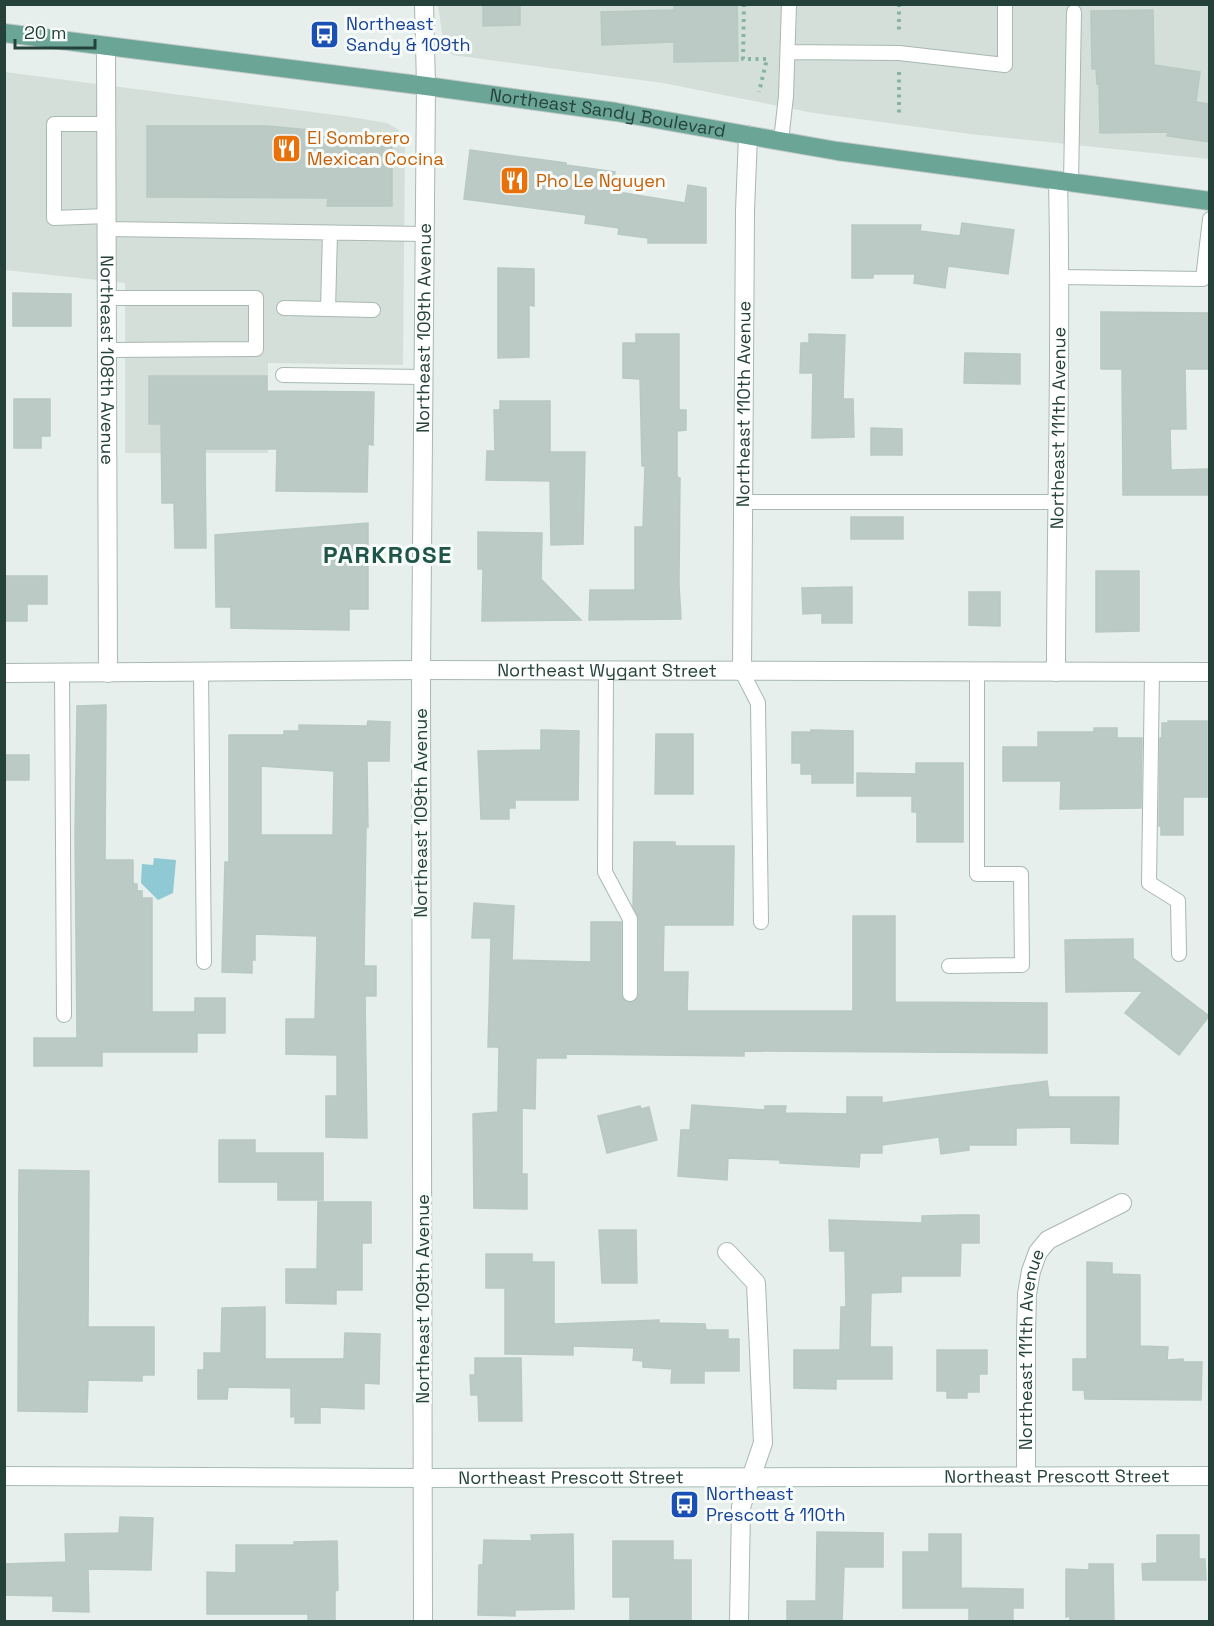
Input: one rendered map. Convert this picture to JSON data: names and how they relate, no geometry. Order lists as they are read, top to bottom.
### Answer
{
  "streets": {
    "main road": ["Northeast Sandy Boulevard"],
    "street": [
      "Northeast 109th Avenue",
      "Northeast 108th Avenue",
      "Northeast 110th Avenue",
      "Northeast 111th Avenue",
      "Northeast Wygant Street",
      "Northeast Prescott Street"
    ]
  },
  "crossings": [
    ["Northeast Sandy Boulevard", "Northeast 109th Avenue"],
    ["Northeast Sandy Boulevard", "Northeast 108th Avenue"],
    ["Northeast Sandy Boulevard", "Northeast 110th Avenue"],
    ["Northeast Sandy Boulevard", "Northeast 111th Avenue"],
    ["Northeast 109th Avenue", "Northeast Wygant Street"],
    ["Northeast 109th Avenue", "Northeast Prescott Street"],
    ["Northeast 108th Avenue", "Northeast Wygant Street"],
    ["Northeast 110th Avenue", "Northeast Wygant Street"],
    ["Northeast 111th Avenue", "Northeast Wygant Street"],
    ["Northeast 111th Avenue", "Northeast Prescott Street"]
  ],
  "districts": ["PARKROSE"],
  "places": {
    "bus stop": ["Northeast Sandy & 109th", "Northeast Prescott & 110th"],
    "restaurant": ["El Sombrero Mexican Cocina", "Pho Le Nguyen"]
  },
  "scale_bar": "20 m"
}
